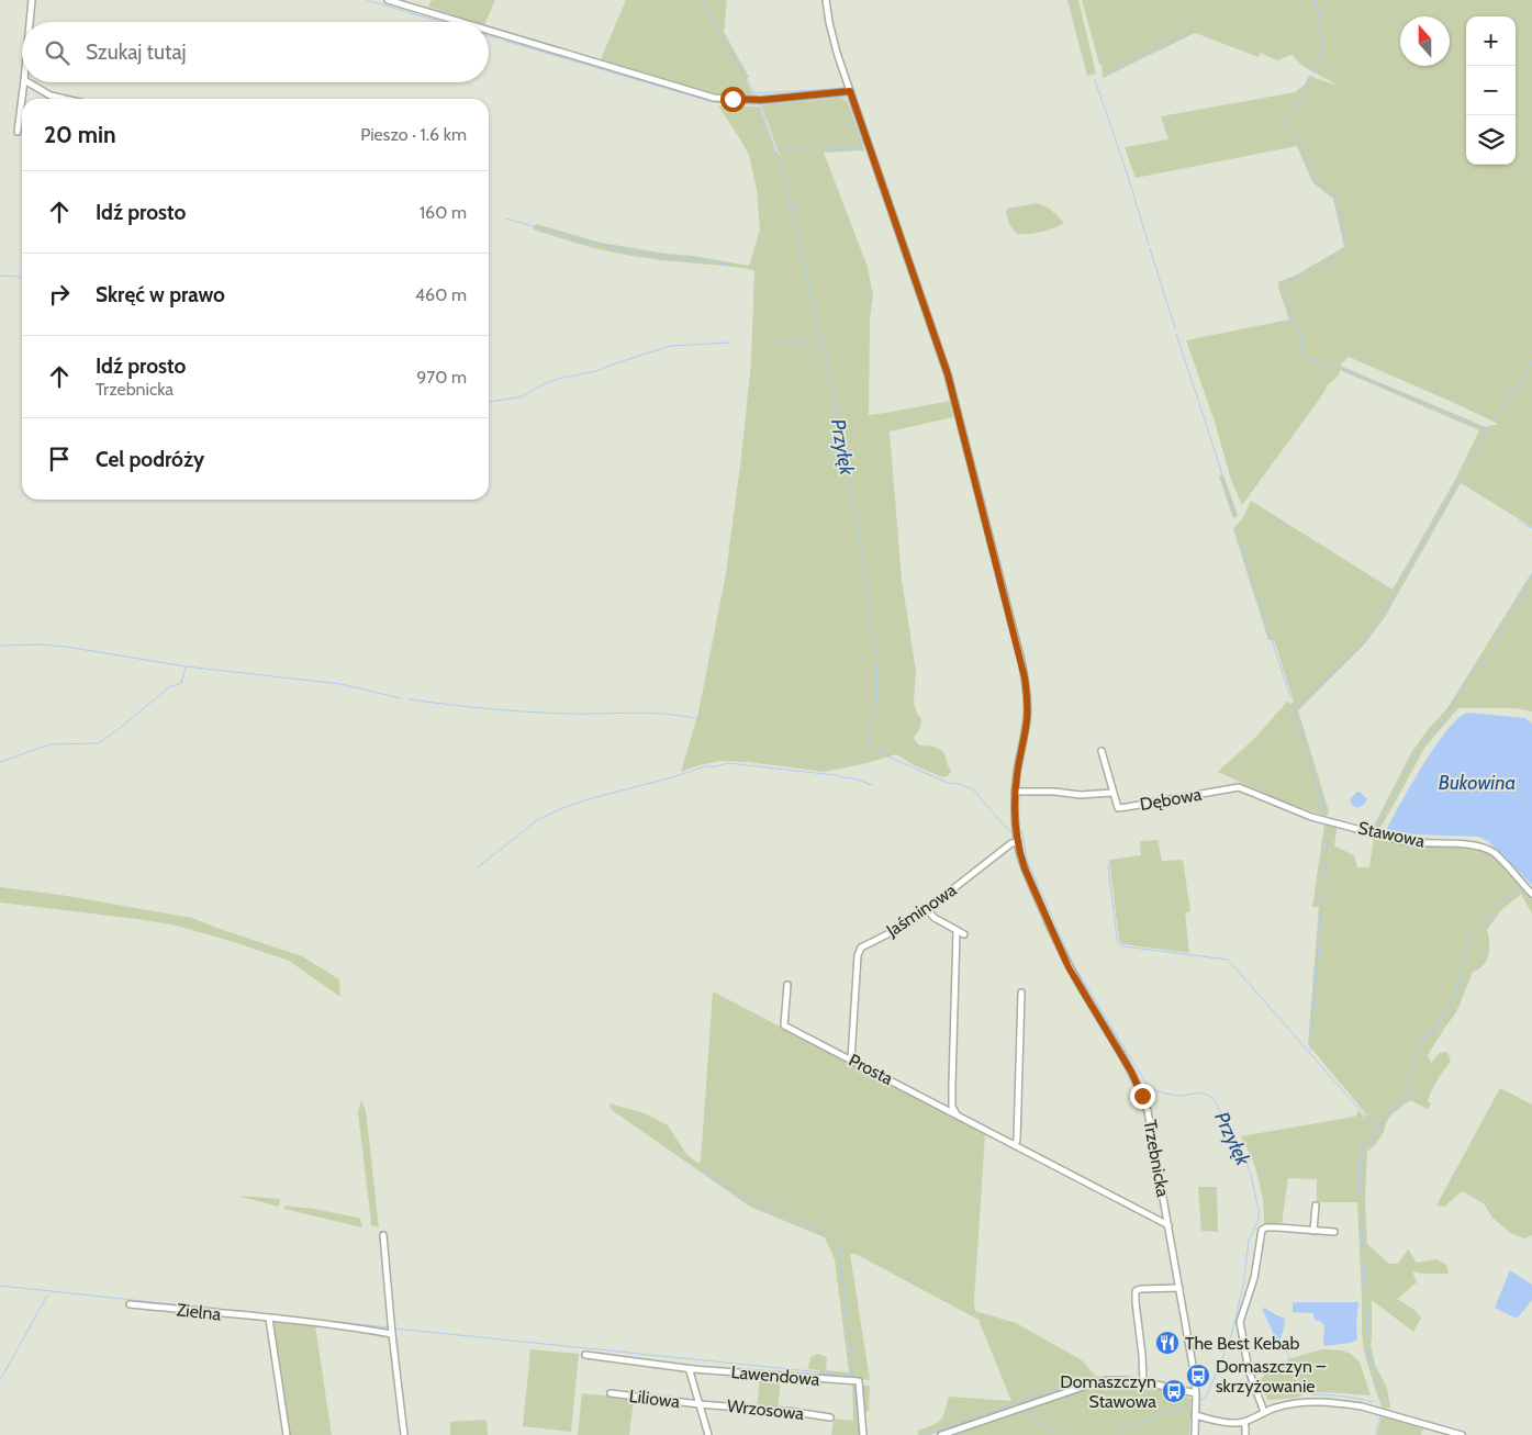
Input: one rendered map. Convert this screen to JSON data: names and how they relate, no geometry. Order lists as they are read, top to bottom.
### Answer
{
  "streets": {
    "street": [
      "Dębowa",
      "Stawowa",
      "Jaśminowa",
      "Prosta",
      "Trzebnicka",
      "Zielna",
      "Lawendowa",
      "Liliowa",
      "Wrzosowa"
    ]
  },
  "crossings": [
    ["Dębowa", "Stawowa"],
    ["Dębowa", "Trzebnicka"],
    ["Jaśminowa", "Prosta"],
    ["Jaśminowa", "Trzebnicka"],
    ["Prosta", "Trzebnicka"],
    ["Liliowa", "Wrzosowa"]
  ],
  "water": ["Przyłęk", "Bukowina"],
  "places": {
    "restaurant": ["The Best Kebab"],
    "bus stop": ["Domaszczyn – skrzyżowanie", "Domaszczyn Stawowa"]
  },
  "north": "top",
  "page": {
    "map_buttons": ["+", "−"],
    "search": "Szukaj tutaj",
    "heading": ["20 min", "Pieszo · 1.6 km"],
    "list": [
      ["Idź prosto", "160 m"],
      ["Skręć w prawo", "460 m"],
      ["Idź prosto", "Trzebnicka", "970 m"],
      "Cel podróży"
    ]
  }
}
